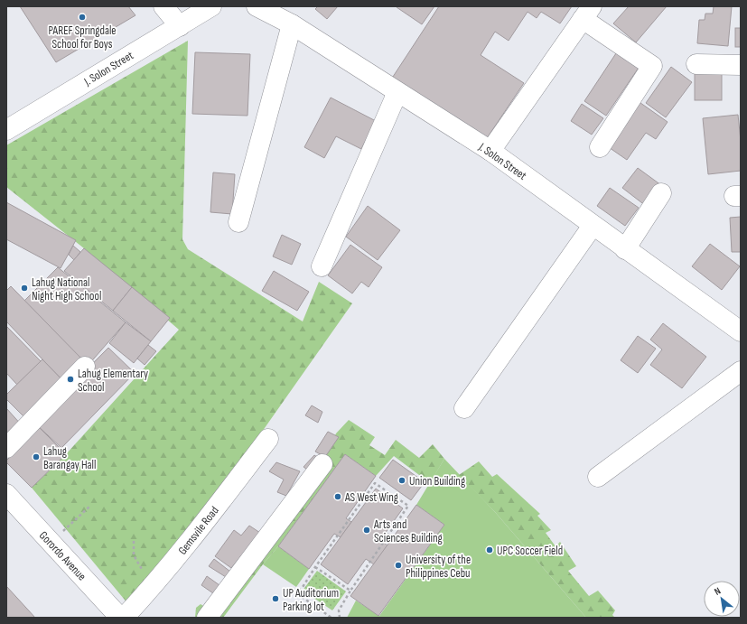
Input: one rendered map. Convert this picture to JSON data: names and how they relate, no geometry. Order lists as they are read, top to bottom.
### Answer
{
  "streets": {
    "street": ["J. Solon Street", "Gemsvile Road", "Gorordo Avenue"]
  },
  "places": [
    "PAREF Springdale School for Boys",
    "Lahug National Night High School",
    "Lahug Elementary School",
    "Lahug Barangay Hall",
    "Union Building",
    "AS West Wing",
    "Arts and Sciences Building",
    "UPC Soccer Field",
    "University of the Philippines Cebu",
    "UP Auditorium Parking lot"
  ],
  "north": "top left"
}
